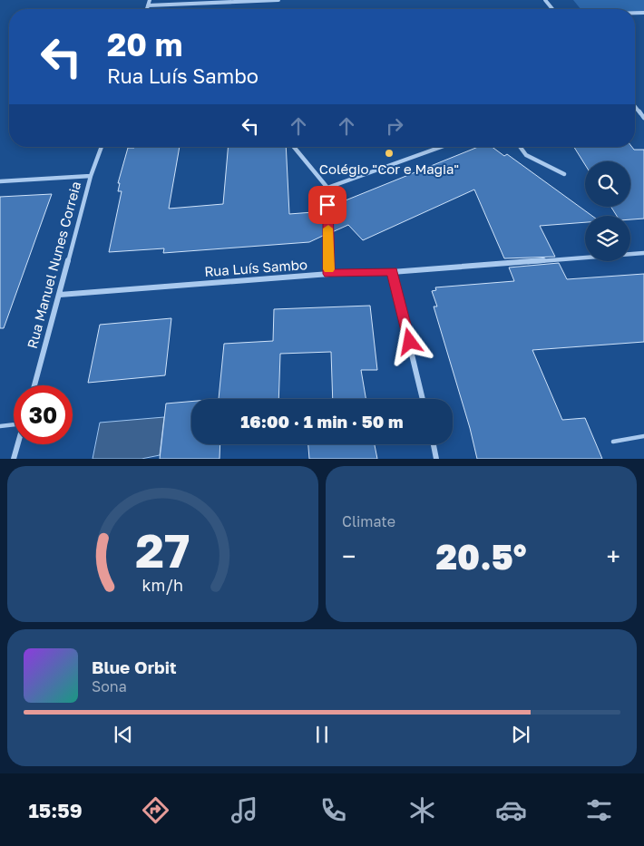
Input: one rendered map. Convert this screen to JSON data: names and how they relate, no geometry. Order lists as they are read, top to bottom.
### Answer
{
  "streets": {
    "street": ["Rua Manuel Nunes Correia", "Rua Luís Sambo"]
  },
  "crossings": [
    ["Rua Manuel Nunes Correia", "Rua Luís Sambo"]
  ],
  "places": ["Colégio \"Cor e Magia\""],
  "page": {
    "turn": ["20 m", "Rua Luís Sambo"],
    "limit": "30",
    "trip": "16:00 · 1 min · 50 m",
    "tile": "Climate",
    "heat": ["−", "20.5°", "+"],
    "song": ["Blue Orbit", "Sona"],
    "tabs": "15:59",
    "gauge": ["27", "km/h"]
  }
}
